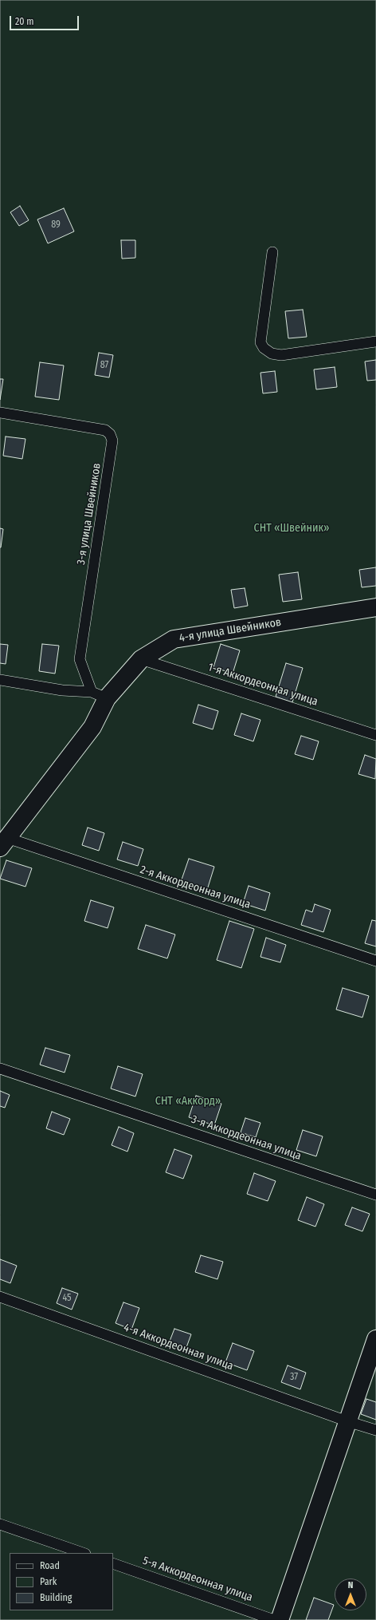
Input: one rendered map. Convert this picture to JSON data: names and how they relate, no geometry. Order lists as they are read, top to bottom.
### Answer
{
  "streets": {
    "street": ["4-я улица Швейников"],
    "lane": [
      "3-я улица Швейников",
      "1-я Аккордеонная улица",
      "2-я Аккордеонная улица",
      "3-я Аккордеонная улица",
      "4-я Аккордеонная улица",
      "5-я Аккордеонная улица"
    ]
  },
  "crossings": [
    ["3-я улица Швейников", "4-я улица Швейников"],
    ["4-я улица Швейников", "1-я Аккордеонная улица"],
    ["4-я улица Швейников", "2-я Аккордеонная улица"]
  ],
  "parks": ["СНТ «Швейник»", "СНТ «Аккорд»"],
  "house_numbers": [
    "89",
    "87",
    "45",
    "37"
  ],
  "legend": ["Road", "Park", "Building"],
  "scale_bar": "20 m",
  "north": "top"
}
